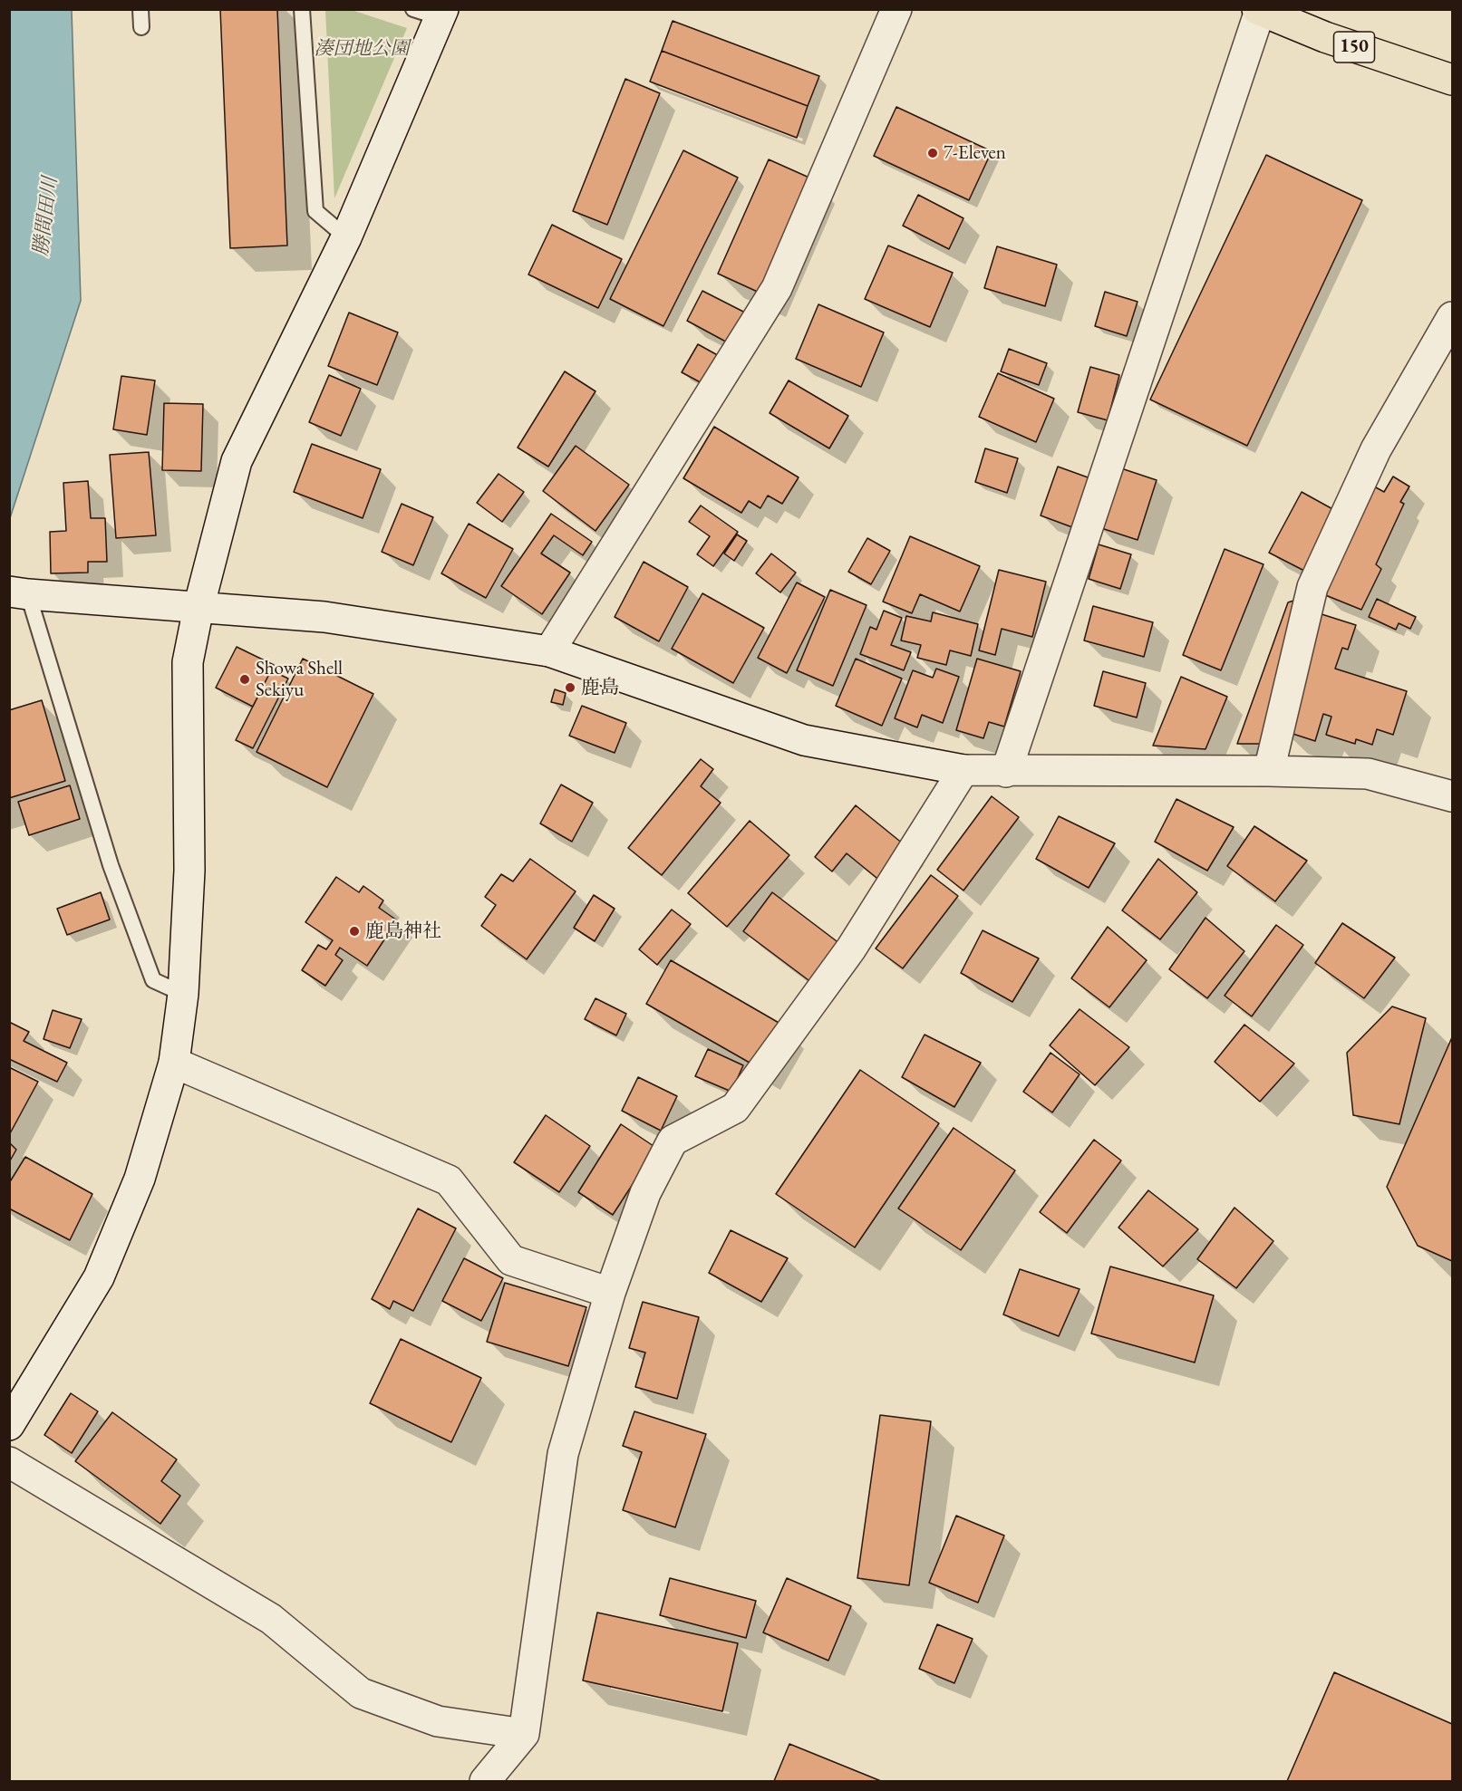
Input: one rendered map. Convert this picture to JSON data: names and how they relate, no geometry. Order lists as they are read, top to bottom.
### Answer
{
  "streets": {
    "highway": ["150"]
  },
  "water": ["勝間田川"],
  "parks": ["湊団地公園"],
  "places": [
    "7-Eleven",
    "Showa Shell Sekiyu",
    "鹿島",
    "鹿島神社"
  ]
}
